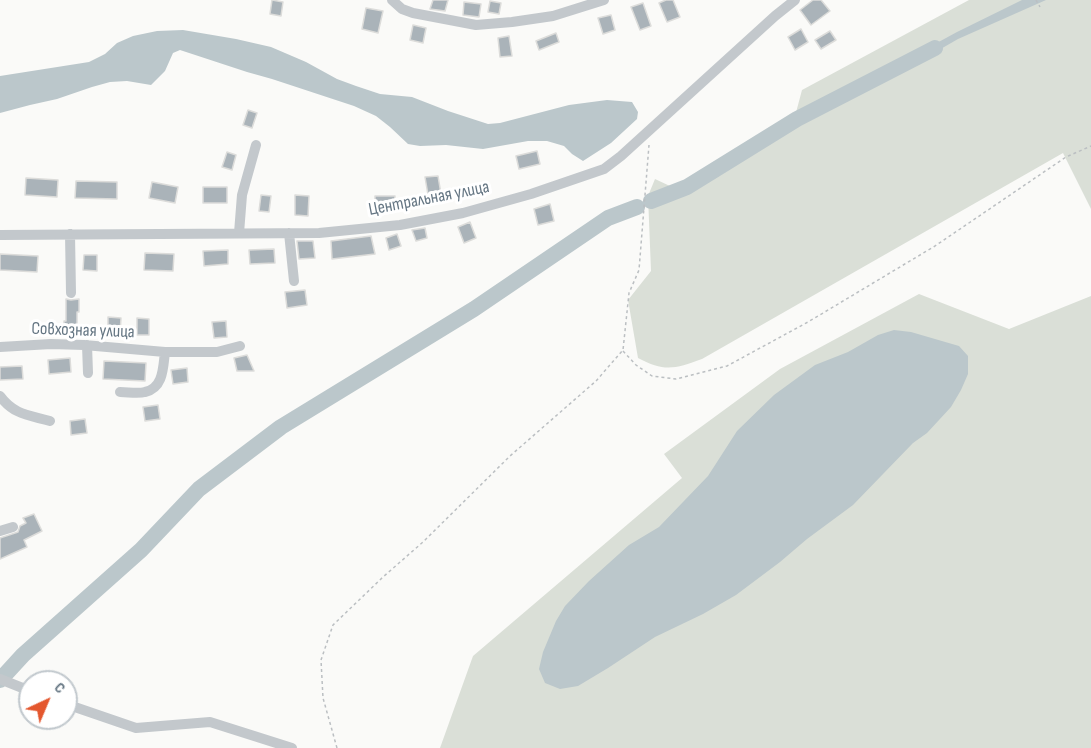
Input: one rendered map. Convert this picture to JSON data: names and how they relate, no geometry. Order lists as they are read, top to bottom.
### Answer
{
  "streets": {
    "street": ["Центральная улица", "Совхозная улица"]
  },
  "north": "top right"
}
